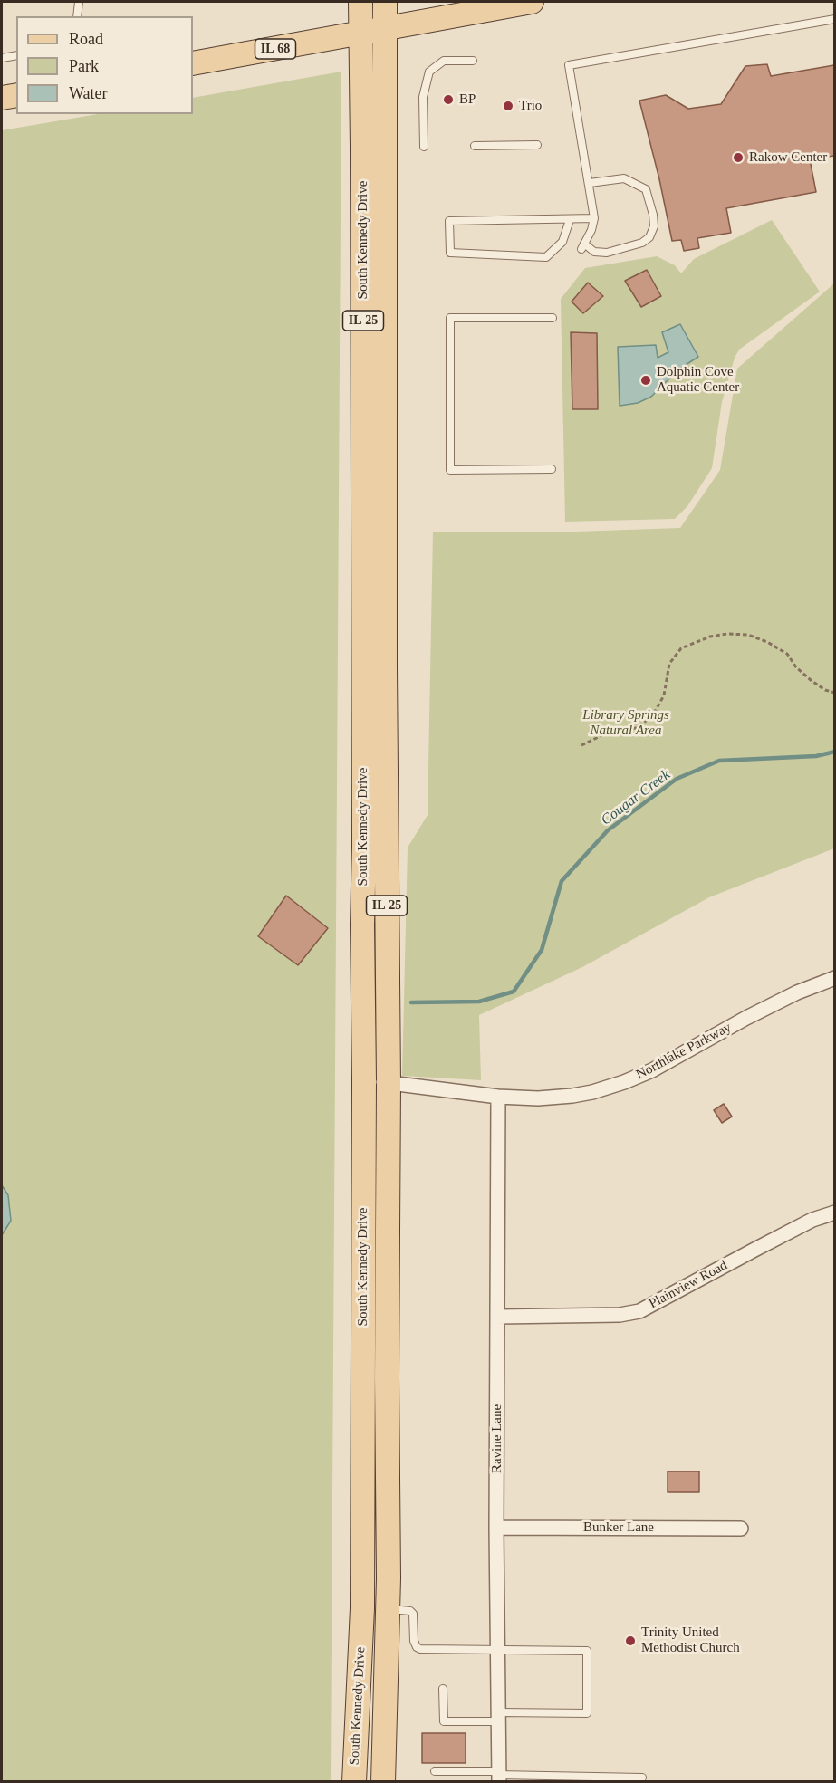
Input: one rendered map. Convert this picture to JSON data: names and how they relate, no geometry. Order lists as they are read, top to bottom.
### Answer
{
  "streets": {
    "main road": ["IL 68", "South Kennedy Drive", "IL 25"],
    "street": [
      "Northlake Parkway",
      "Plainview Road",
      "Ravine Lane",
      "Bunker Lane"
    ]
  },
  "crossings": [
    ["IL 68", "South Kennedy Drive"],
    ["South Kennedy Drive", "Northlake Parkway"],
    ["Northlake Parkway", "Ravine Lane"],
    ["Plainview Road", "Ravine Lane"],
    ["Ravine Lane", "Bunker Lane"]
  ],
  "water": ["Cougar Creek"],
  "parks": ["Library Springs Natural Area"],
  "places": [
    "BP",
    "Trio",
    "Rakow Center",
    "Dolphin Cove Aquatic Center",
    "Trinity United Methodist Church"
  ],
  "legend": ["Road", "Park", "Water"]
}
